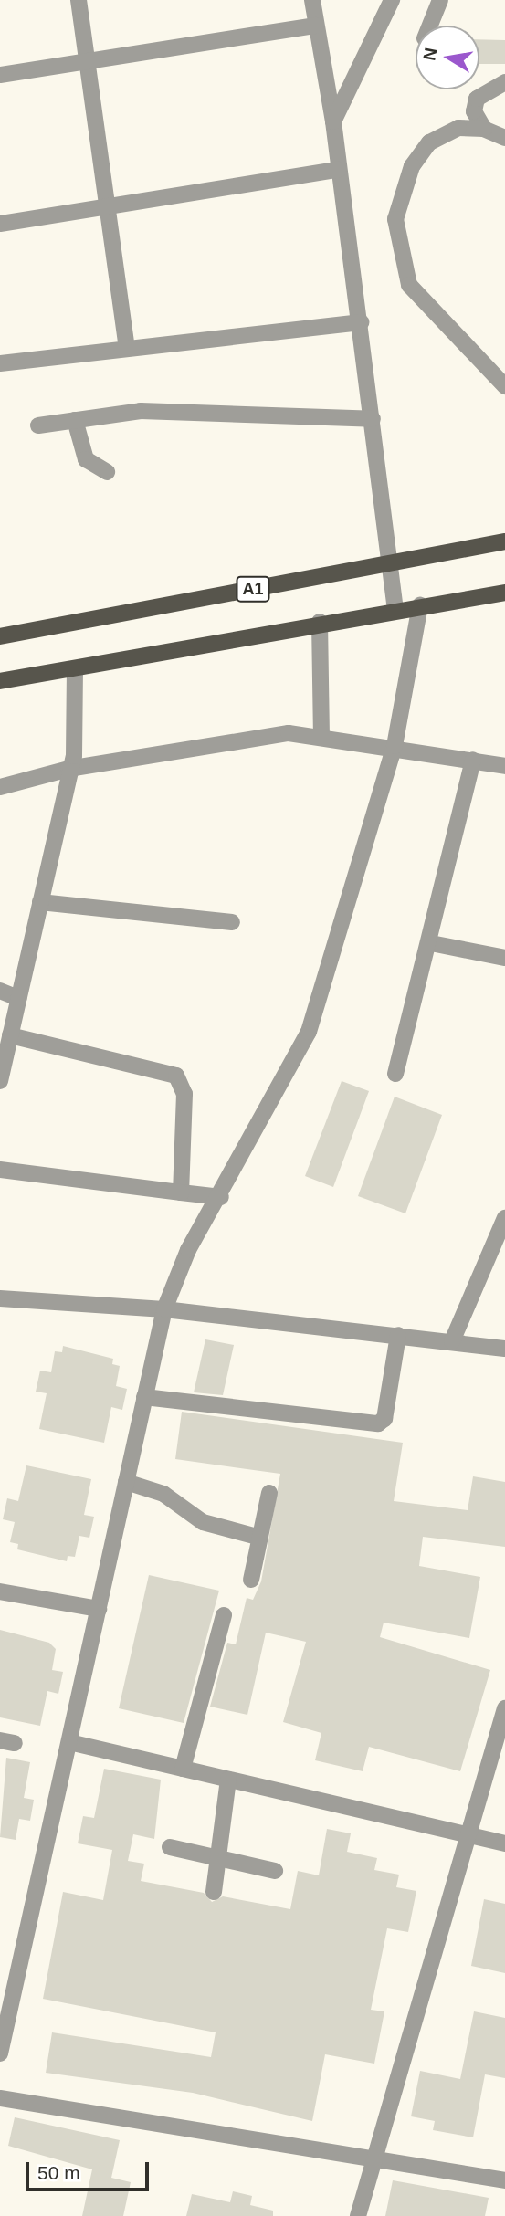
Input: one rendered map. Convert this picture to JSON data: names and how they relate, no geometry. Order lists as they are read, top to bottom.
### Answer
{
  "streets": {
    "main road": ["A1"]
  },
  "scale_bar": "50 m",
  "north": "left"
}
